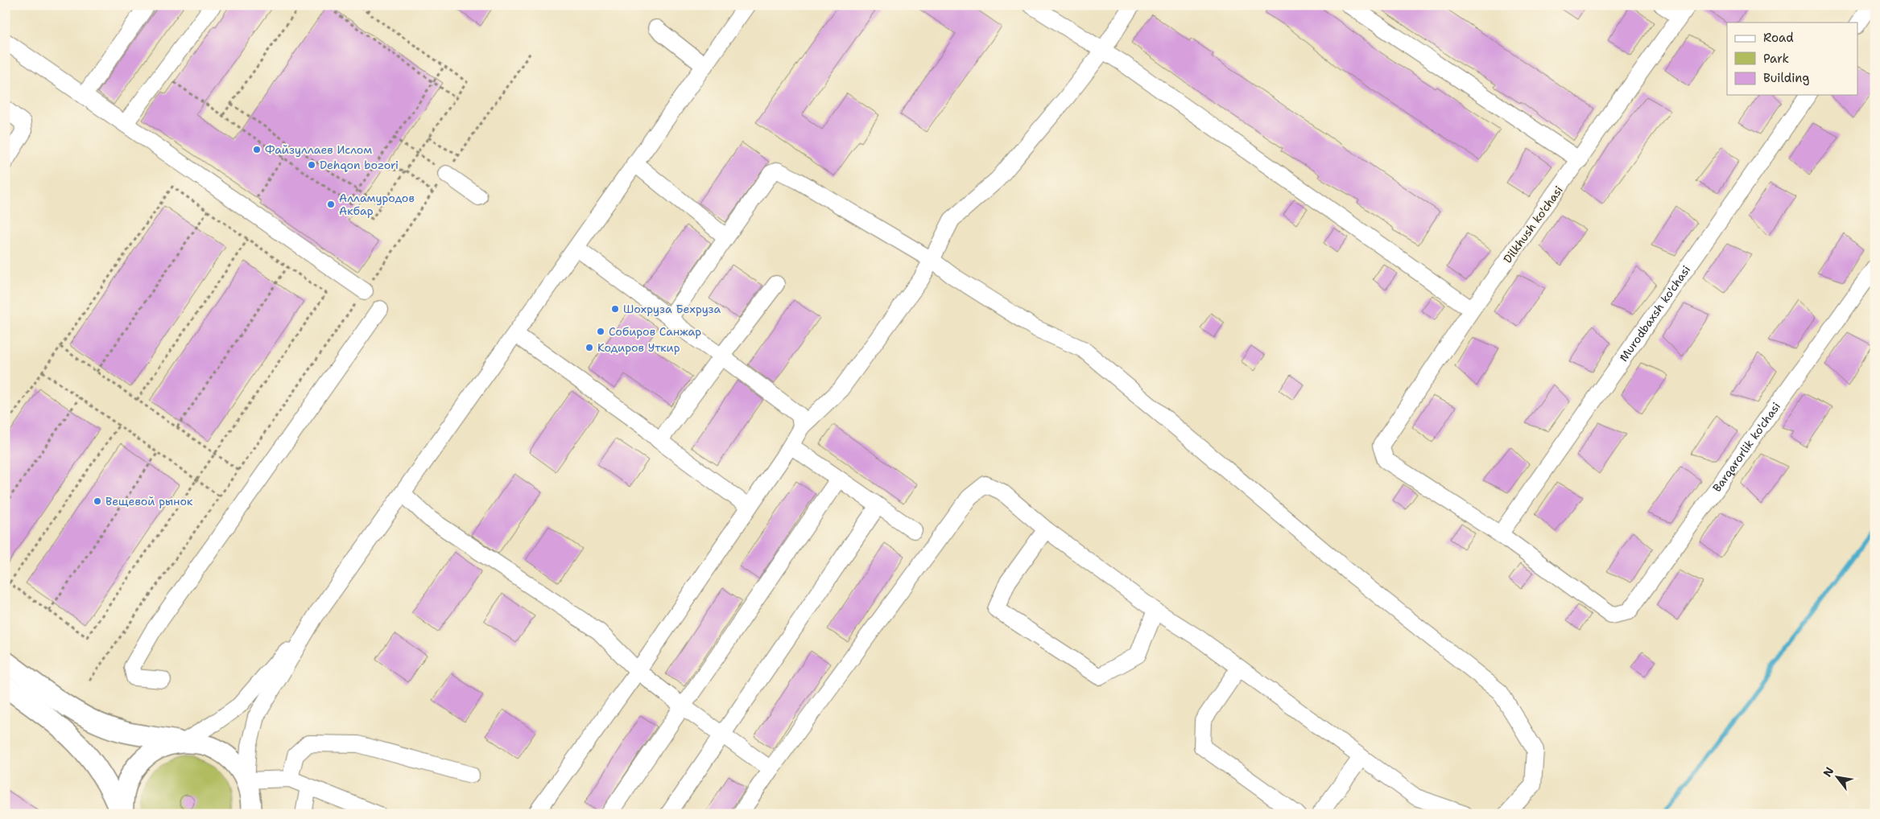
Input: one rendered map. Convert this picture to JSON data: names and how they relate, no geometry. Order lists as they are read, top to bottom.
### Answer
{
  "streets": {
    "street": ["Dilkhush ko'chasi", "Murodbaxsh ko'chasi", "Barqarorlik ko'chasi"]
  },
  "crossings": [
    ["Dilkhush ko'chasi", "Murodbaxsh ko'chasi"],
    ["Dilkhush ko'chasi", "Barqarorlik ko'chasi"],
    ["Murodbaxsh ko'chasi", "Barqarorlik ko'chasi"]
  ],
  "places": [
    "Файзуллаев Ислом",
    "Dehqon bozori",
    "Алламуродов Акбар",
    "Шохруза Бехруза",
    "Собиров Санжар",
    "Кодиров Уткир",
    "Вещевой рынок"
  ],
  "legend": ["Road", "Park", "Building"],
  "north": "top left"
}
